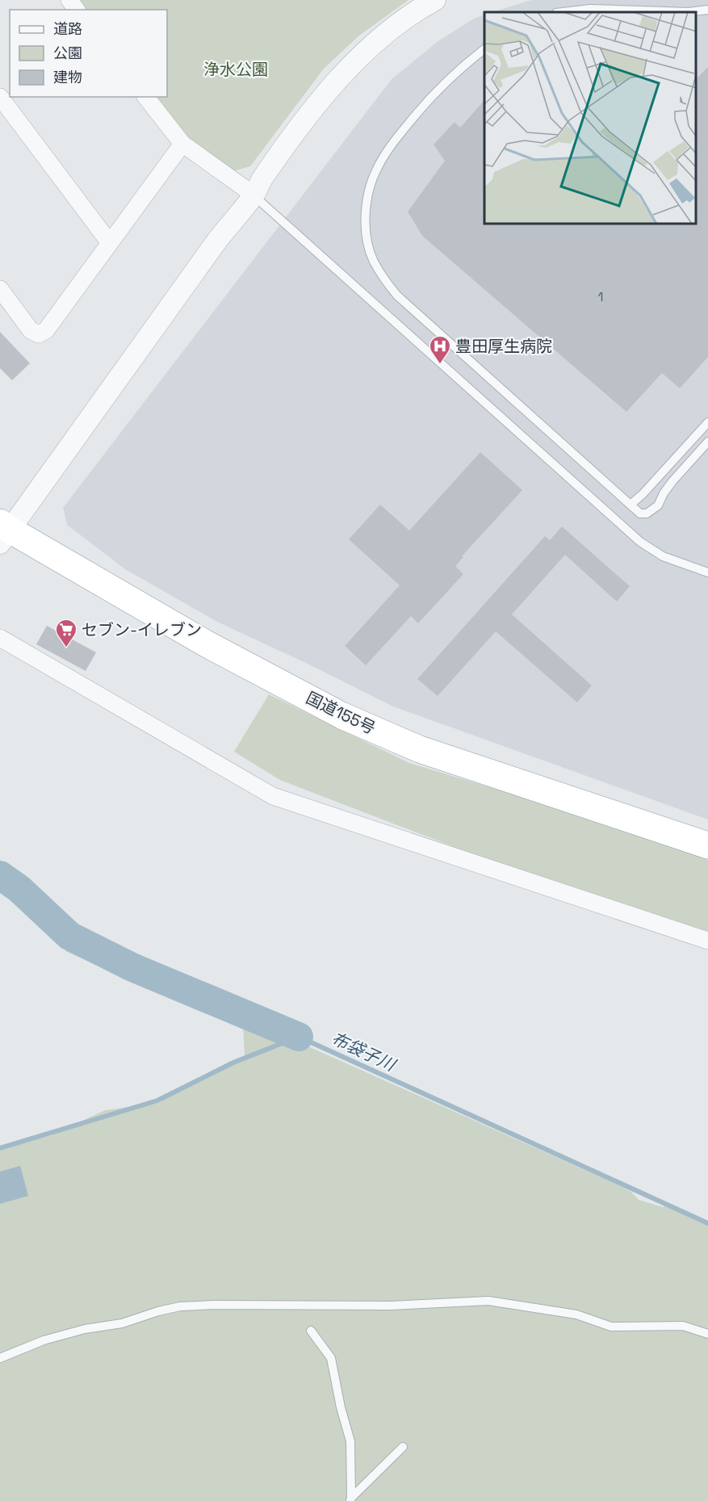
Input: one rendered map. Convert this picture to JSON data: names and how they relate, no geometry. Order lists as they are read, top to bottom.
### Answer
{
  "streets": {
    "highway": ["国道155号"]
  },
  "water": ["布袋子川"],
  "parks": ["浄水公園"],
  "places": {
    "hospital": ["豊田厚生病院"],
    "supermarket": ["セブン-イレブン"]
  },
  "house_numbers": ["1"],
  "legend": ["道路", "公園", "建物"]
}
